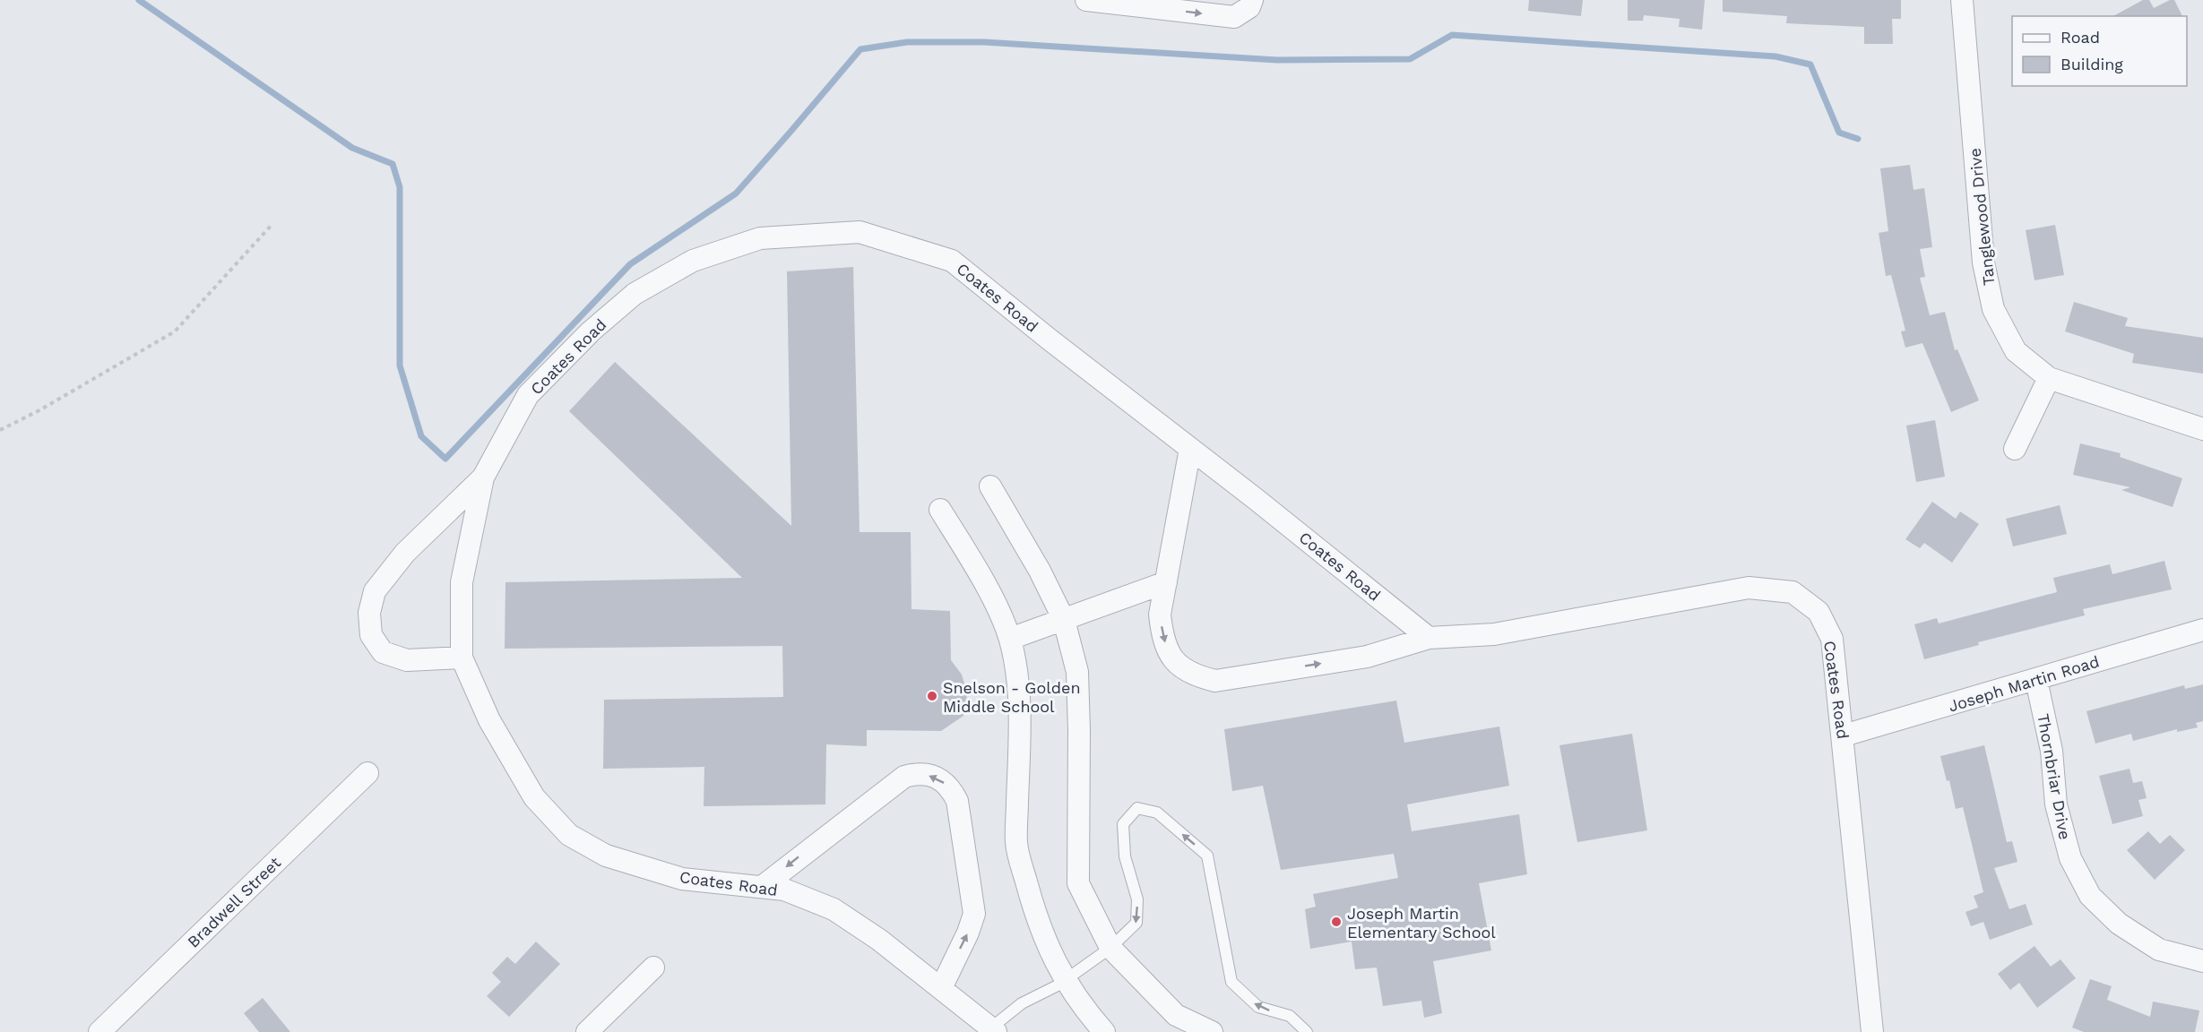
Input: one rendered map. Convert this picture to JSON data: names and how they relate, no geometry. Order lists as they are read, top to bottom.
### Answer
{
  "streets": {
    "street": [
      "Tanglewood Drive",
      "Coates Road",
      "Joseph Martin Road",
      "Thornbriar Drive",
      "Bradwell Street"
    ]
  },
  "crossings": [
    ["Coates Road", "Joseph Martin Road"],
    ["Joseph Martin Road", "Thornbriar Drive"]
  ],
  "places": ["Snelson - Golden Middle School", "Joseph Martin Elementary School"],
  "legend": ["Road", "Building"]
}
